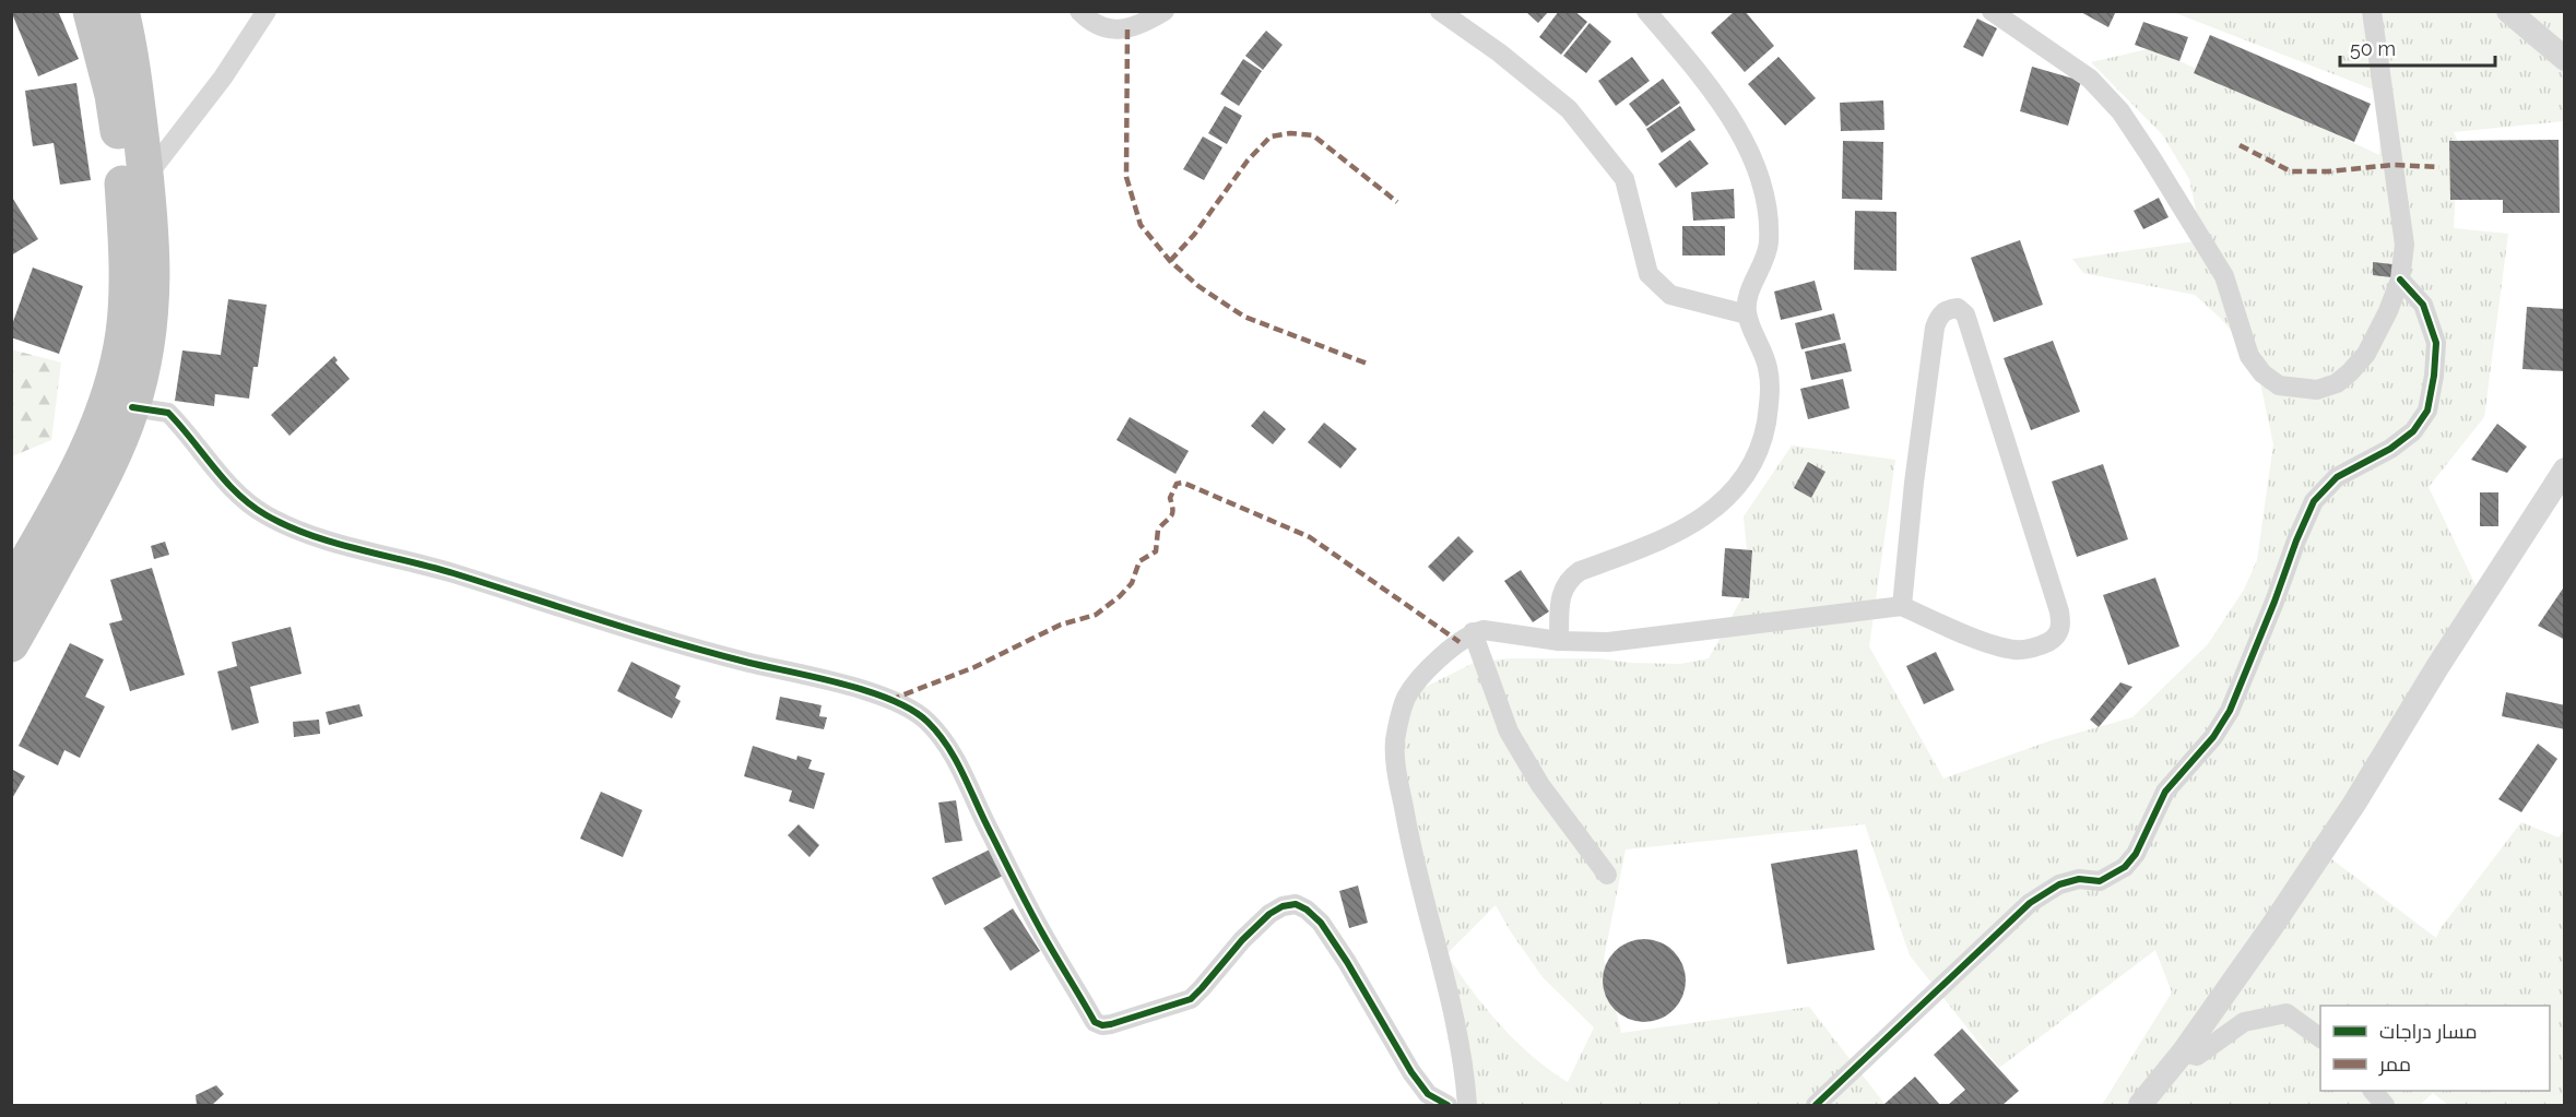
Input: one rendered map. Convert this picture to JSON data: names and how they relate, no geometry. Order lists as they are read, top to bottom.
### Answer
{
  "legend": ["مسار دراجات", "ممر"],
  "scale_bar": "50 m"
}
